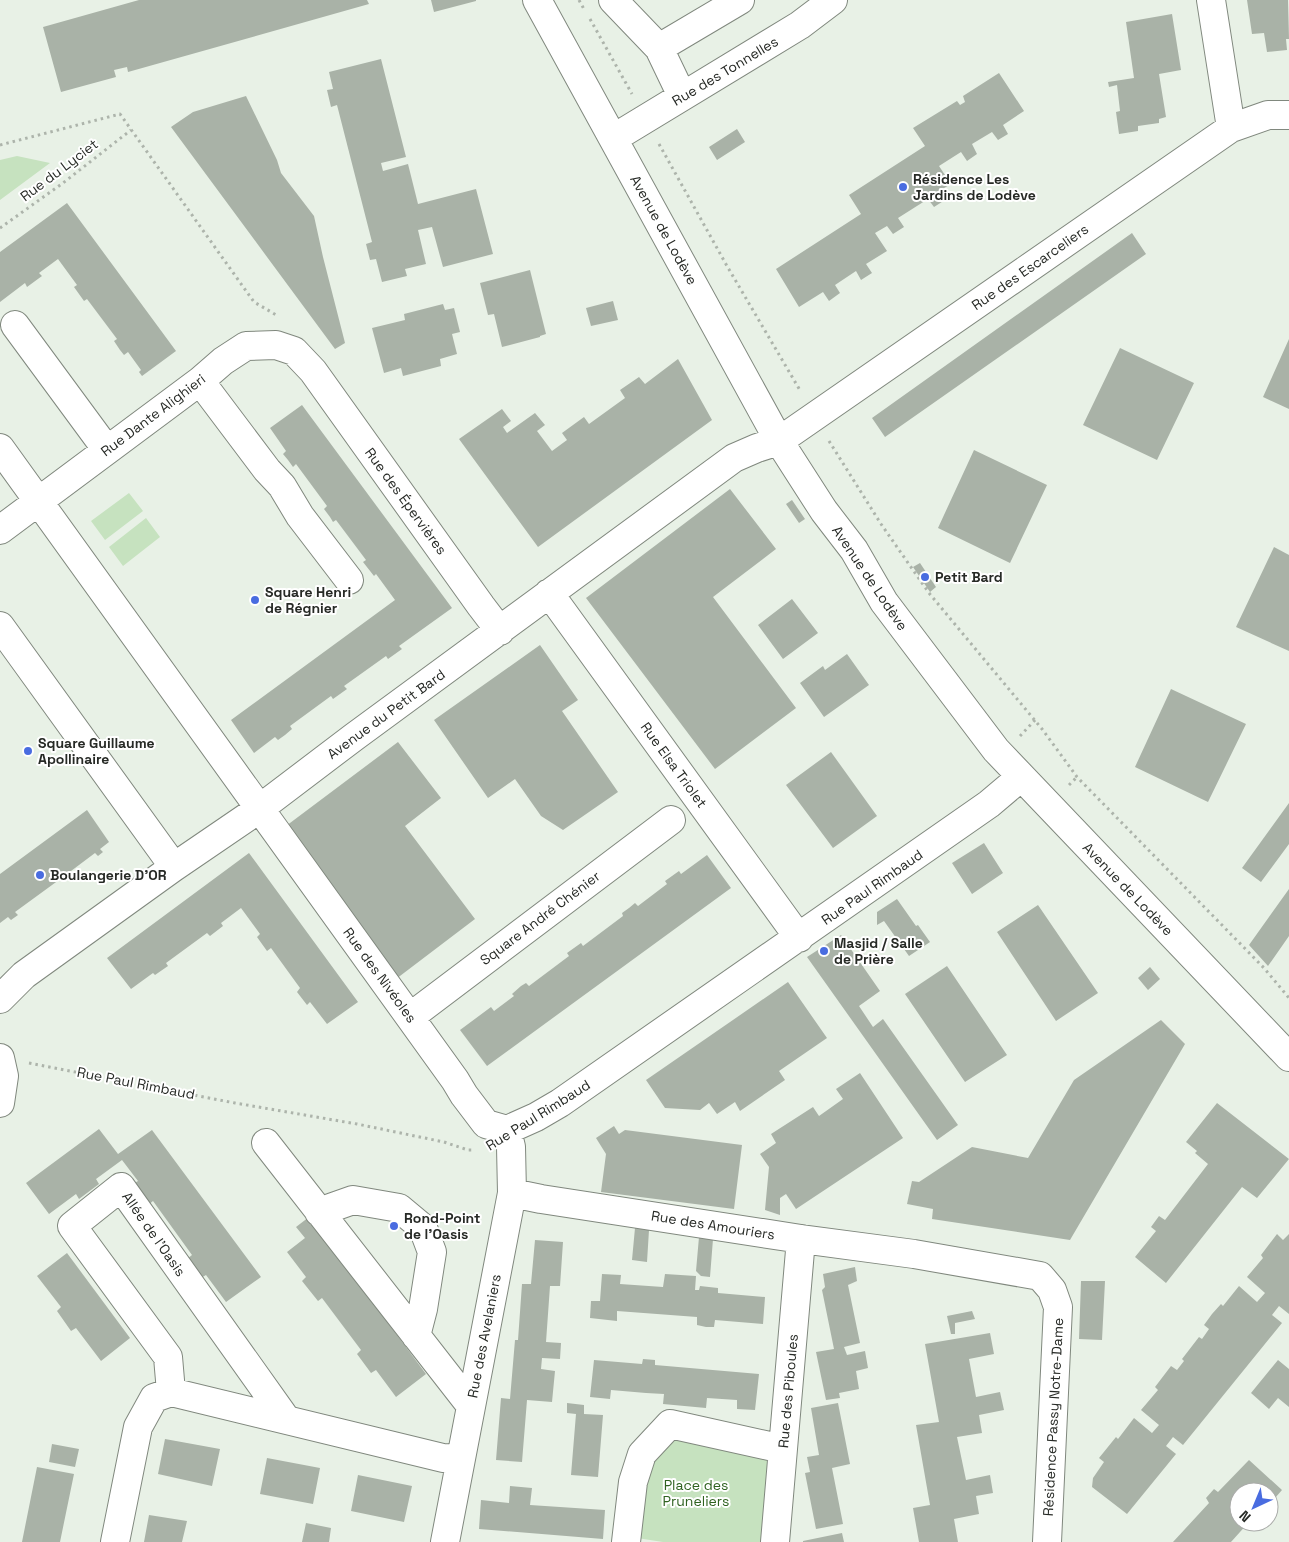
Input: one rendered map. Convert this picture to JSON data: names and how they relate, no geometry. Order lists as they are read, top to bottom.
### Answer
{
  "streets": {
    "street": [
      "Rue des Tonnelles",
      "Avenue de Lodève",
      "Rue des Escarceliers",
      "Rue Dante Alighieri",
      "Rue des Épervières",
      "Avenue du Petit Bard",
      "Rue Elsa Triolet",
      "Rue Paul Rimbaud",
      "Square André Chénier",
      "Rue des Nivéoles",
      "Rue des Amouriers",
      "Allée de l'Oasis",
      "Rue des Avelaniers",
      "Rue des Piboules",
      "Résidence Passy Notre-Dame"
    ],
    "path": ["Rue du Lyciet"]
  },
  "crossings": [
    ["Rue des Tonnelles", "Avenue de Lodève"],
    ["Avenue de Lodève", "Rue des Escarceliers"],
    ["Avenue de Lodève", "Avenue du Petit Bard"],
    ["Avenue de Lodève", "Rue Paul Rimbaud"],
    ["Rue des Escarceliers", "Avenue du Petit Bard"],
    ["Rue Dante Alighieri", "Rue des Épervières"],
    ["Rue des Épervières", "Avenue du Petit Bard"],
    ["Avenue du Petit Bard", "Rue Elsa Triolet"],
    ["Avenue du Petit Bard", "Rue des Nivéoles"],
    ["Rue Elsa Triolet", "Rue Paul Rimbaud"],
    ["Rue Paul Rimbaud", "Rue des Nivéoles"],
    ["Rue Paul Rimbaud", "Rue des Avelaniers"],
    ["Square André Chénier", "Rue des Nivéoles"],
    ["Rue des Nivéoles", "Rue des Avelaniers"],
    ["Rue des Amouriers", "Rue des Avelaniers"],
    ["Rue des Amouriers", "Rue des Piboules"],
    ["Rue des Amouriers", "Résidence Passy Notre-Dame"]
  ],
  "parks": ["Place des Pruneliers"],
  "places": [
    "Résidence Les Jardins de Lodève",
    "Petit Bard",
    "Square Henri de Régnier",
    "Square Guillaume Apollinaire",
    "Boulangerie D'OR",
    "Masjid / Salle de Prière",
    "Rond-Point de l'Oasis"
  ],
  "north": "bottom left"
}
